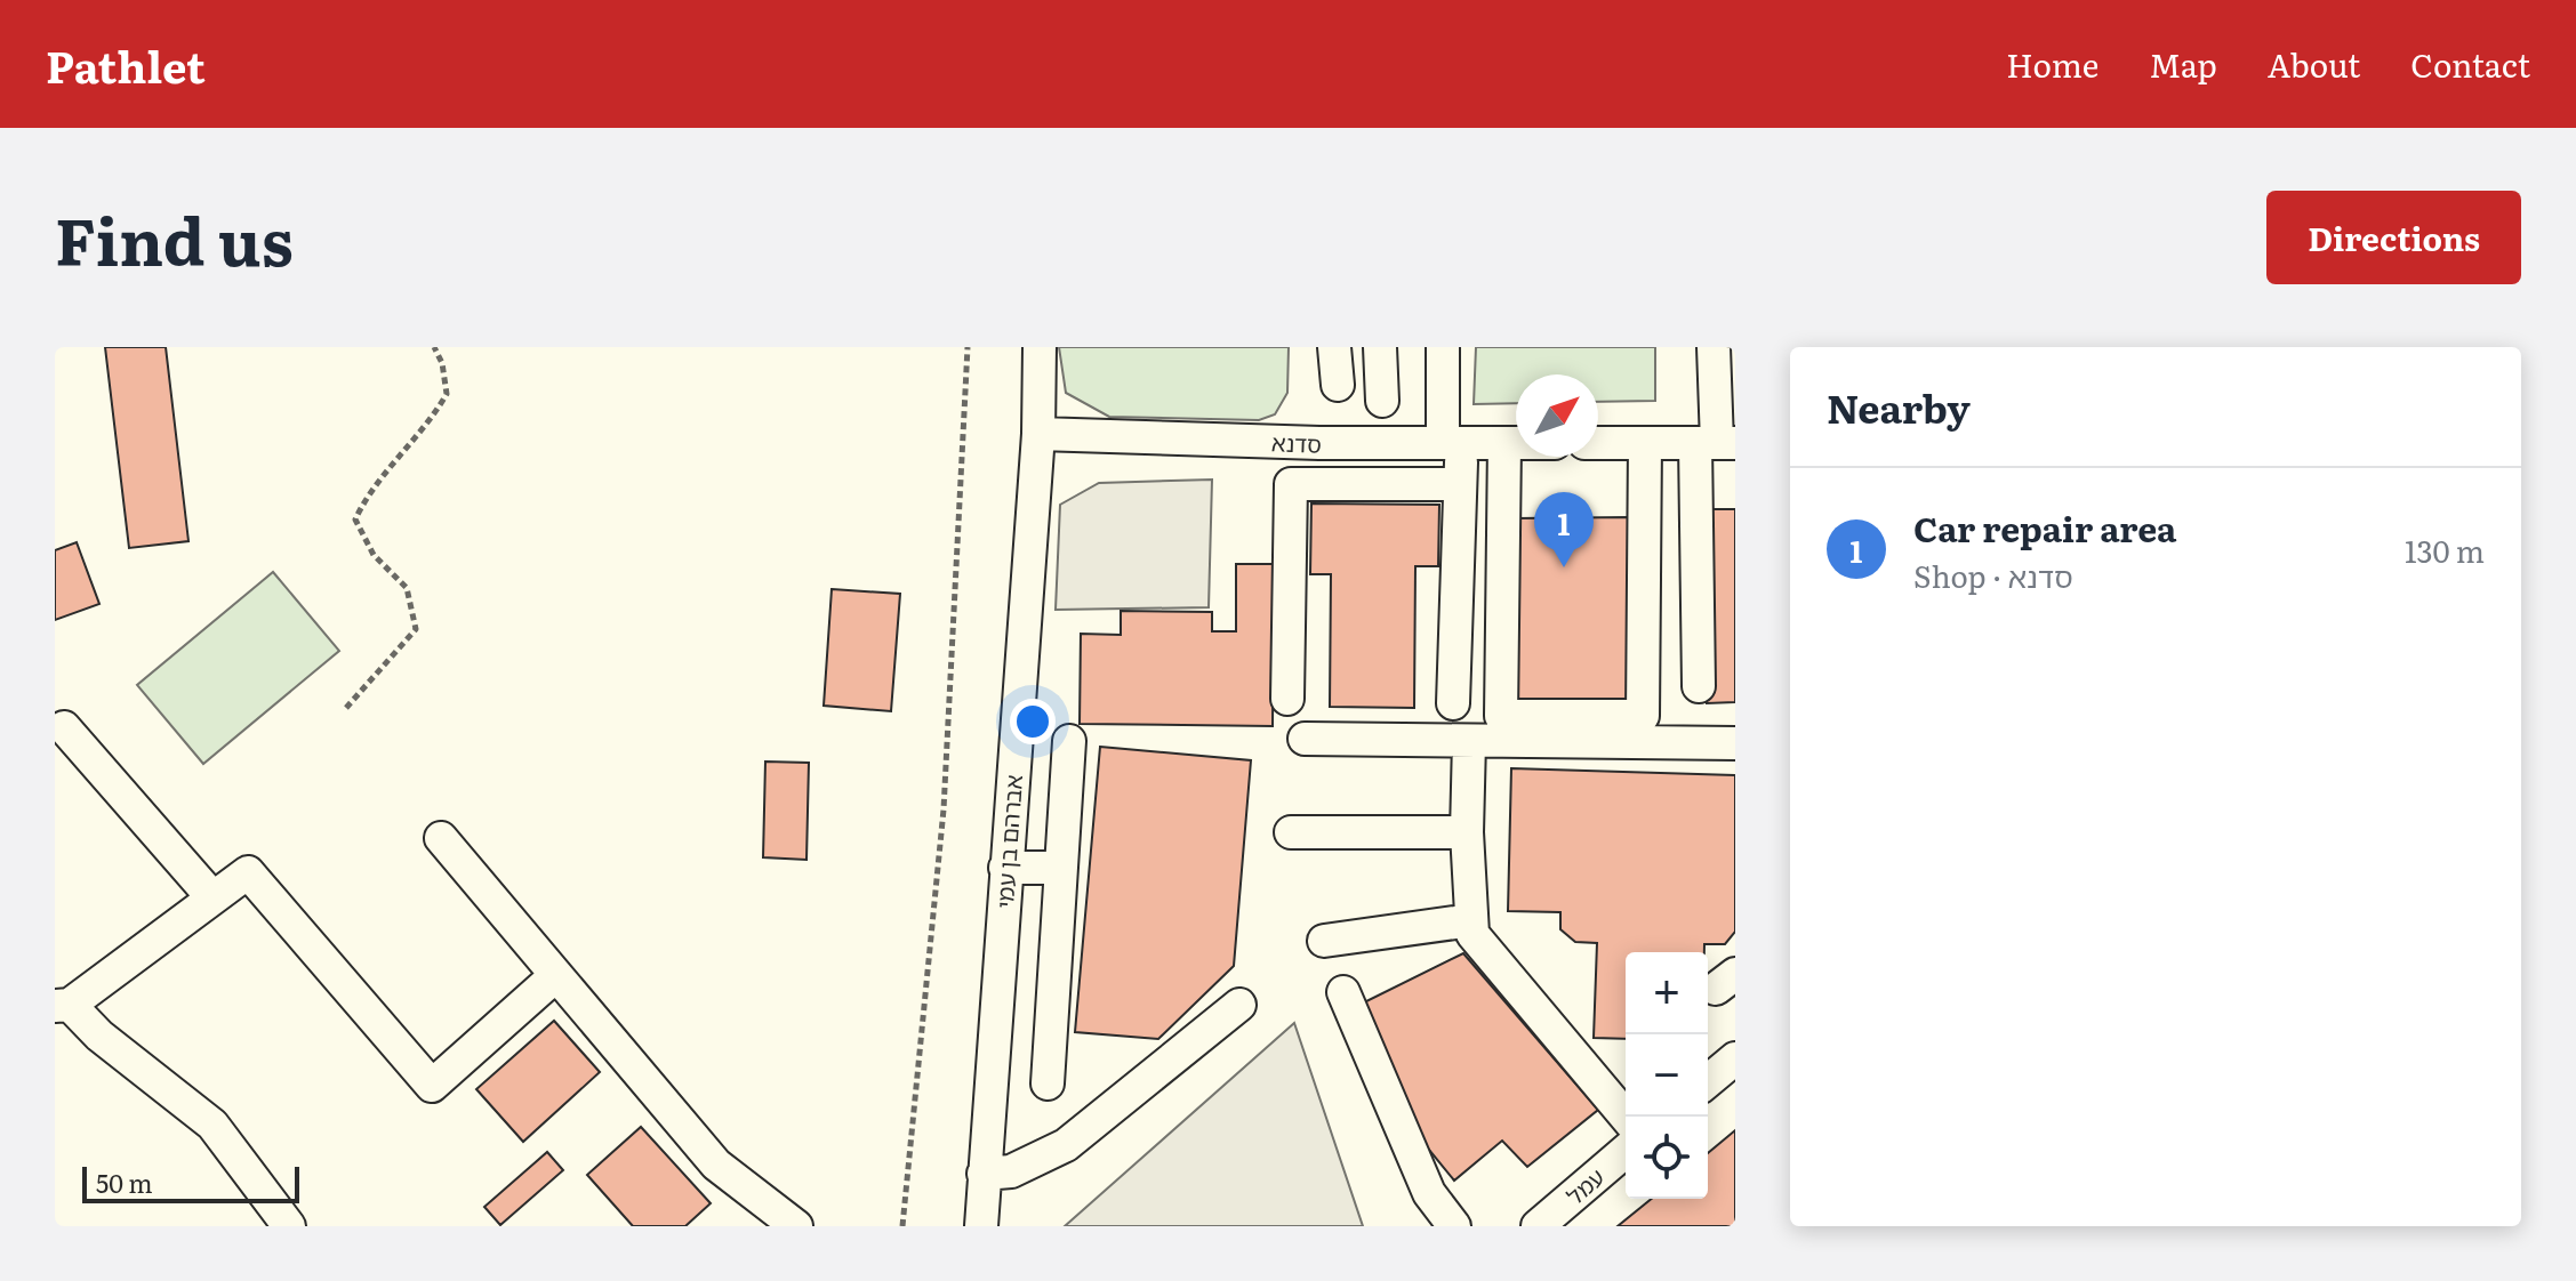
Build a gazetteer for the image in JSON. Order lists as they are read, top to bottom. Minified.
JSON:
{"streets":{"street":["סדנא","אברהם בן עמי","עמל"]},"crossings":[["סדנא","אברהם בן עמי"]],"scale_bar":"50 m","north":"top right","page":{"header":"Pathlet","nav":["Home","Map","About","Contact"],"title":"Find us","buttons":"Directions","heading":"Nearby","list":[{"mark":"1","name":"Car repair area","note":"Shop · סדנא","value":"130 m"}],"pins":"1","map_buttons":["+","−"],"scale":"50 m"}}
